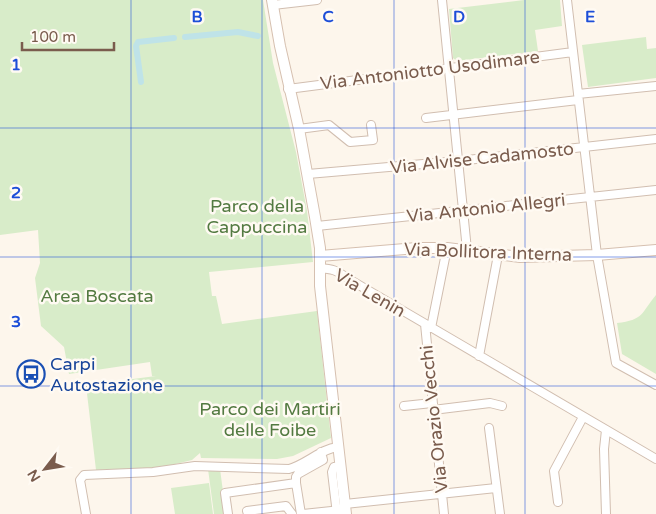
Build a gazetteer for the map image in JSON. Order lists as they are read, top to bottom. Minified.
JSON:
{"streets":{"street":["Via Antoniotto Usodimare","Via Alvise Cadamosto","Via Antonio Allegri","Via Bollitora Interna","Via Lenin","Via Orazio Vecchi"]},"crossings":[["Via Antoniotto Usodimare","Via Lenin"],["Via Alvise Cadamosto","Via Lenin"],["Via Antonio Allegri","Via Lenin"],["Via Bollitora Interna","Via Lenin"],["Via Bollitora Interna","Via Orazio Vecchi"],["Via Lenin","Via Orazio Vecchi"]],"parks":["Parco della Cappuccina","Area Boscata","Parco dei Martiri delle Foibe"],"places":{"bus stop":["Carpi Autostazione"]},"scale_bar":"100 m","north":"bottom left","grid":{"columns":["B","C","D","E"],"rows":["1","2","3"]}}
